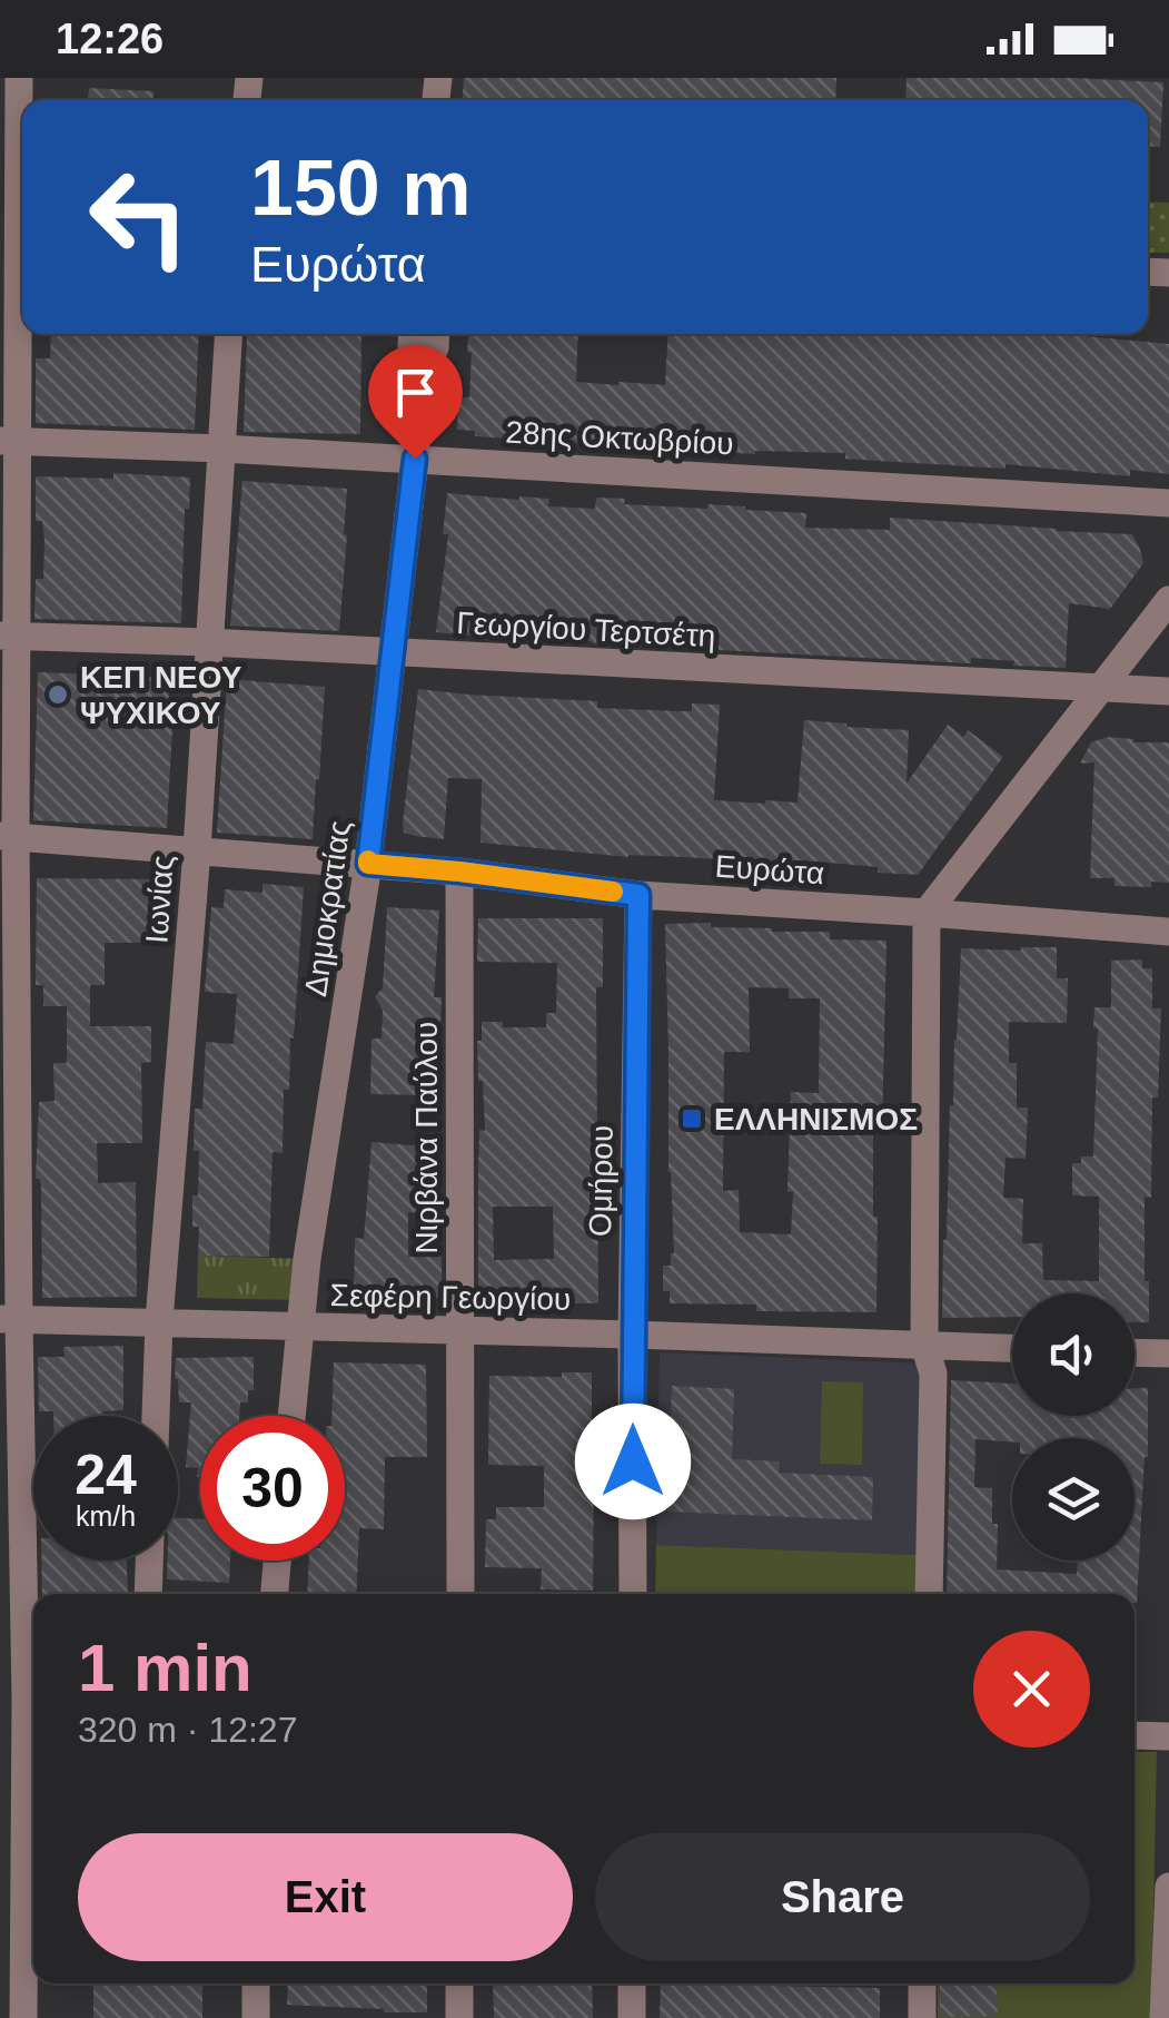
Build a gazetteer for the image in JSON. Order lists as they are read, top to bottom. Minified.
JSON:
{"streets":{"street":["28ης Οκτωβρίου","Γεωργίου Τερτσέτη","Ευρώτα","Ιωνίας","Δημοκρατίας","Νιρβάνα Παύλου","Ομήρου","Σεφέρη Γεωργίου"]},"crossings":[["28ης Οκτωβρίου","Ιωνίας"],["28ης Οκτωβρίου","Δημοκρατίας"],["Γεωργίου Τερτσέτη","Ιωνίας"],["Γεωργίου Τερτσέτη","Δημοκρατίας"],["Ευρώτα","Ιωνίας"],["Ευρώτα","Δημοκρατίας"],["Ευρώτα","Νιρβάνα Παύλου"],["Ευρώτα","Ομήρου"],["Ιωνίας","Σεφέρη Γεωργίου"],["Δημοκρατίας","Σεφέρη Γεωργίου"],["Νιρβάνα Παύλου","Σεφέρη Γεωργίου"],["Ομήρου","Σεφέρη Γεωργίου"]],"places":{"other":["ΚΕΠ ΝΕΟΥ ΨΥΧΙΚΟΥ"],"transit":["ΕΛΛΗΝΙΣΜΟΣ"]},"page":{"status":"12:26","turn":["150 m","Ευρώτα"],"speed":"24 km/h","limit":"30","heading":["1 min","320 m · 12:27"],"buttons":["Exit","Share"]}}
